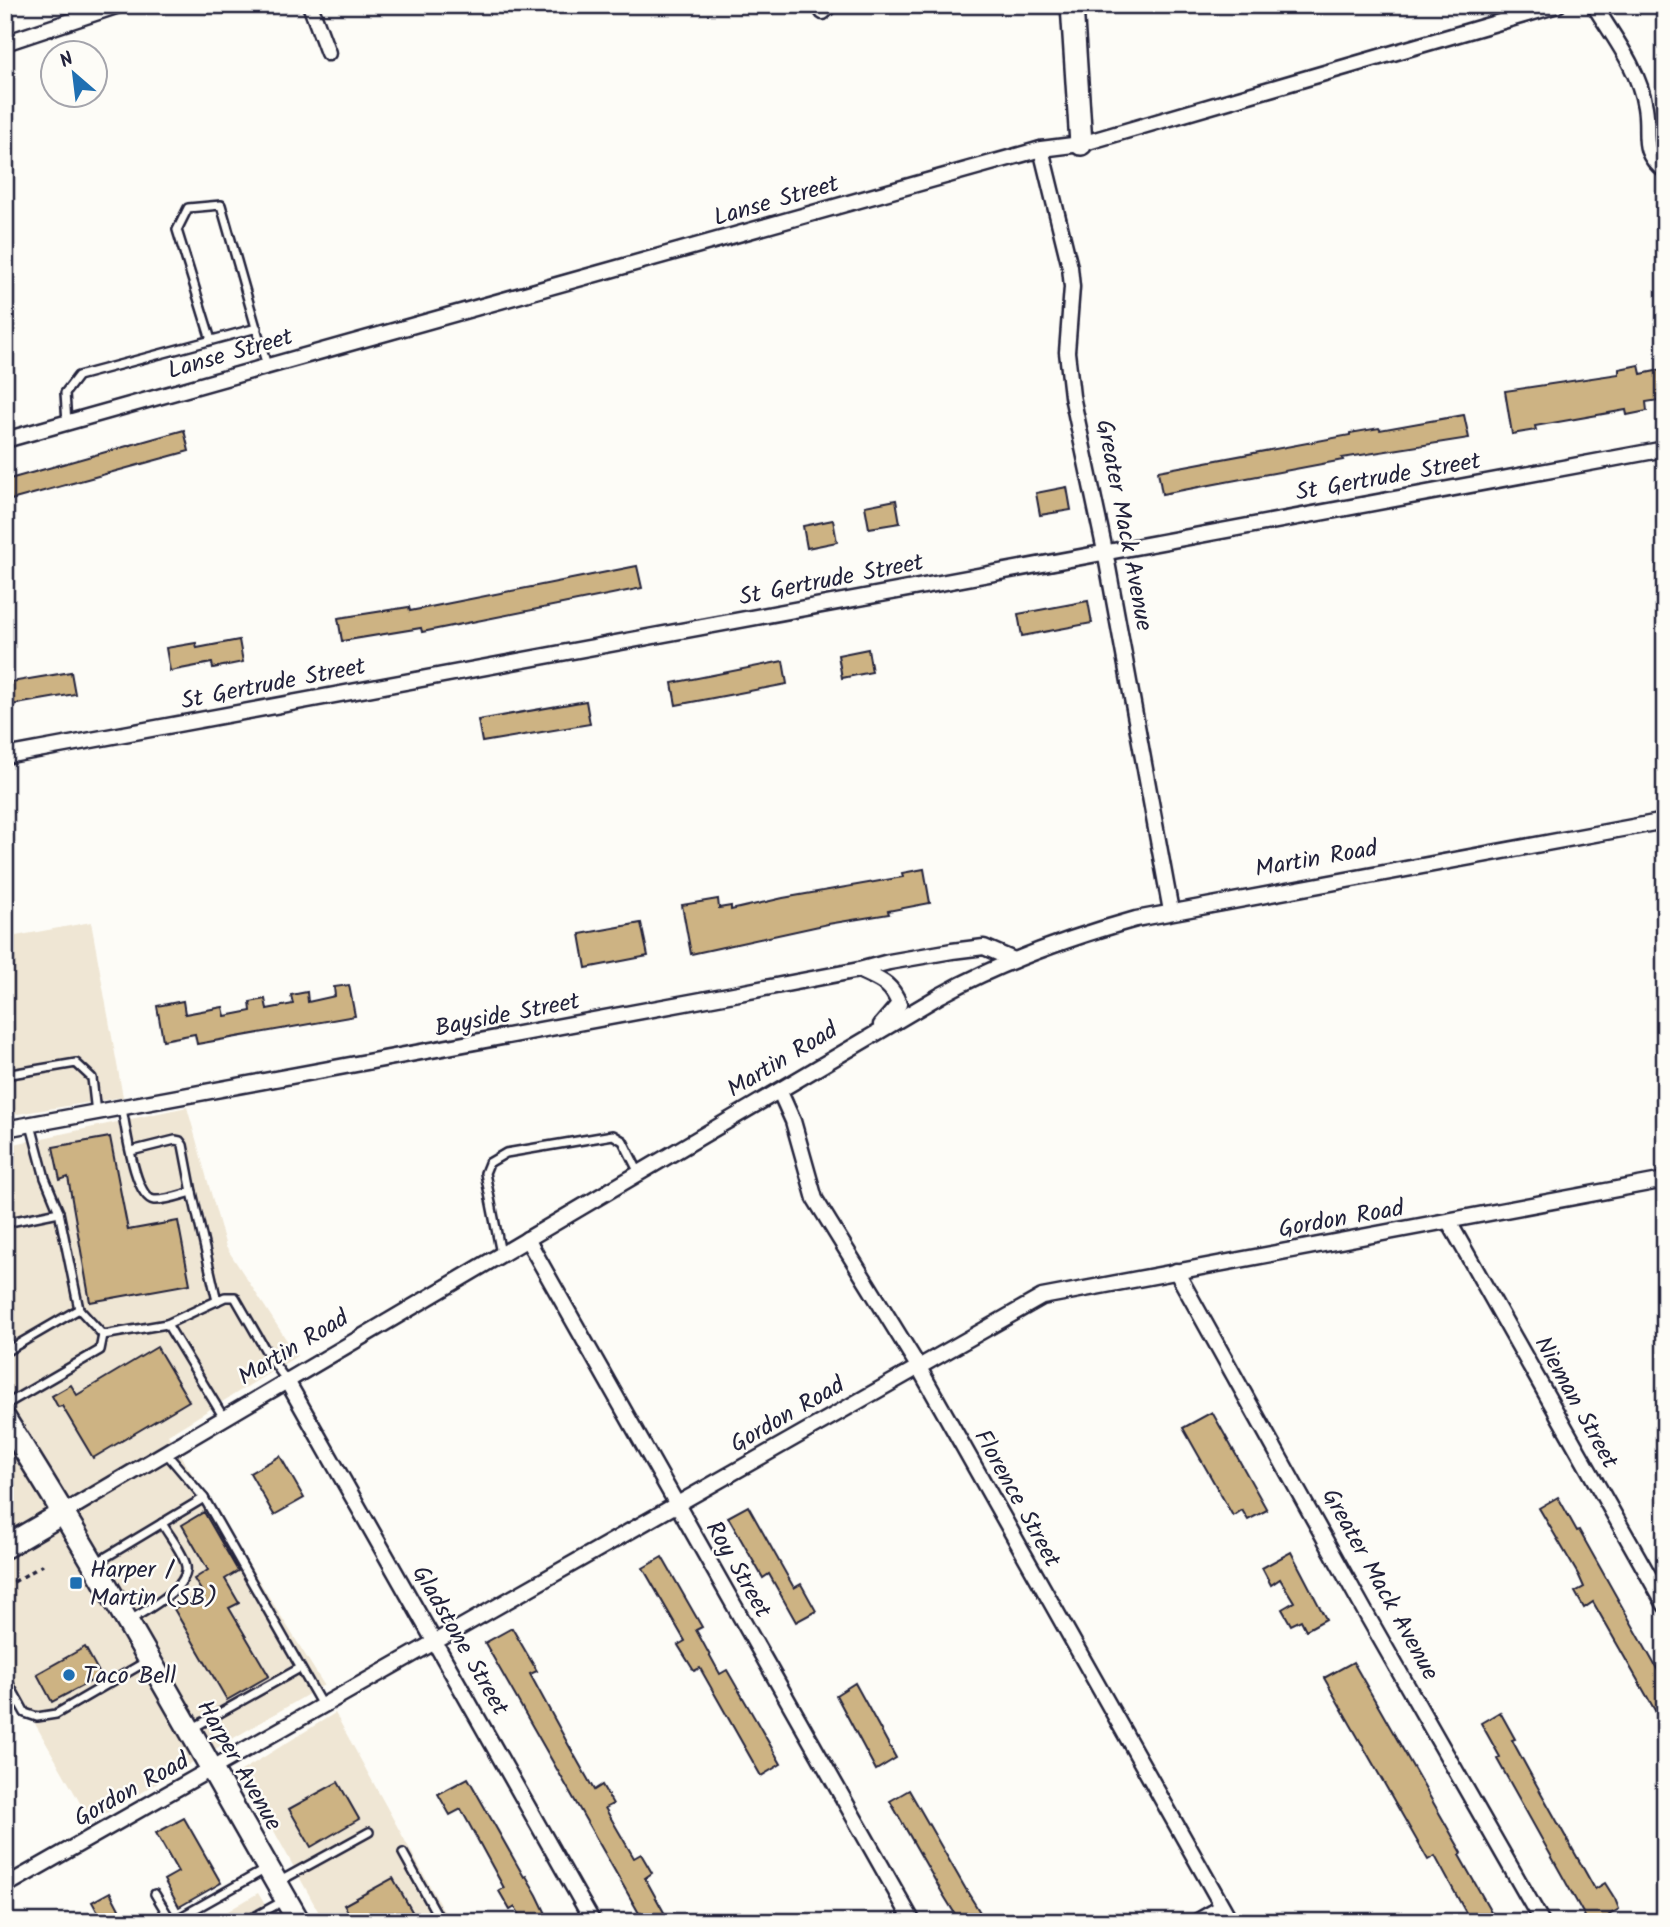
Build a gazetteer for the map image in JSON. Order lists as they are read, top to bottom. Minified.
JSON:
{"streets":{"main road":["Martin Road","Harper Avenue"],"street":["Lanse Street","St Gertrude Street","Greater Mack Avenue","Bayside Street","Gordon Road","Nieman Street","Florence Street","Roy Street","Gladstone Street"]},"crossings":[["Lanse Street","Greater Mack Avenue"],["St Gertrude Street","Greater Mack Avenue"],["Greater Mack Avenue","Martin Road"],["Greater Mack Avenue","Gordon Road"],["Martin Road","Bayside Street"],["Martin Road","Florence Street"],["Martin Road","Roy Street"],["Martin Road","Gladstone Street"],["Martin Road","Harper Avenue"],["Gordon Road","Nieman Street"],["Gordon Road","Florence Street"],["Gordon Road","Roy Street"],["Gordon Road","Gladstone Street"],["Gordon Road","Harper Avenue"]],"places":{"transit":["Harper / Martin (SB)"],"other":["Taco Bell"]},"north":"top left"}
